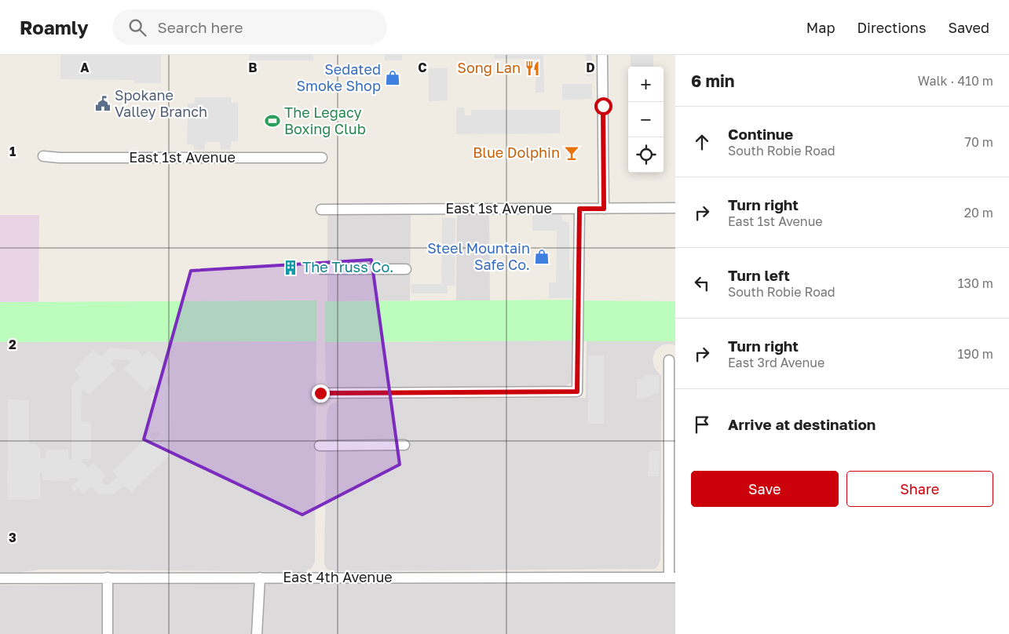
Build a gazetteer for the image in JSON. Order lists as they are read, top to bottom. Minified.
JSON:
{"streets":{"street":["East 1st Avenue","East 4th Avenue"]},"places":{"restaurant":["Song Lan"],"shop":["Sedated Smoke Shop","Steel Mountain Safe Co."],"public building":["Spokane Valley Branch"],"sports":["The Legacy Boxing Club"],"bar":["Blue Dolphin"],"building":["The Truss Co."]},"page":{"header":"Roamly","search":"Search here","nav":["Map","Directions","Saved"],"heading":["6 min","Walk · 410 m"],"map_buttons":["+","−"],"list":[["Continue","South Robie Road","70 m"],["Turn right","East 1st Avenue","20 m"],["Turn left","South Robie Road","130 m"],["Turn right","East 3rd Avenue","190 m"],"Arrive at destination"],"buttons":["Save","Share"]},"grid":{"columns":["A","B","C","D"],"rows":["1","2","3"]}}
